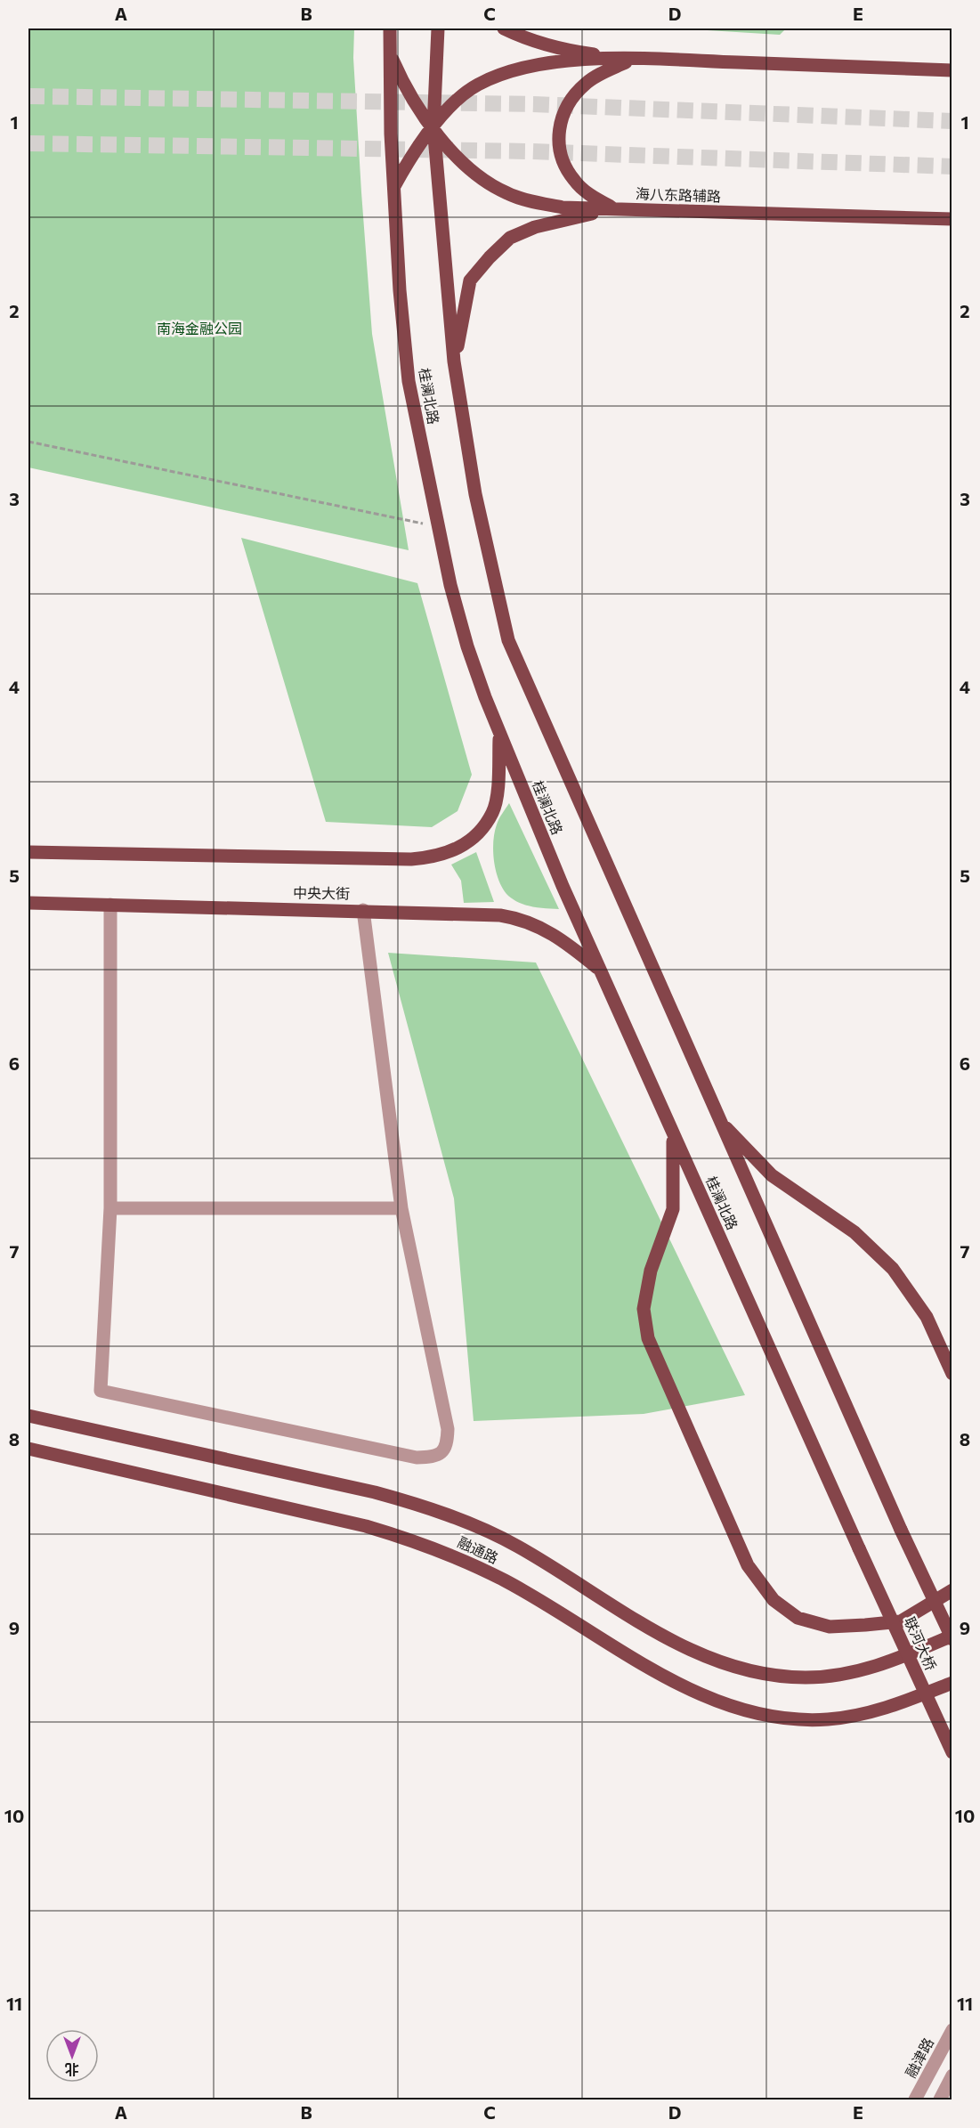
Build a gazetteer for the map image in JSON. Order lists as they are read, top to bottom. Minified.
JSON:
{"streets":{"main road":["海八东路辅路","桂澜北路","中央大街","融通路","联河大桥"],"street":["融津路"]},"crossings":[["海八东路辅路","桂澜北路"],["桂澜北路","中央大街"],["桂澜北路","联河大桥"]],"parks":["南海金融公园"],"north":"bottom","grid":{"columns":["A","B","C","D","E"],"rows":["1","2","3","4","5","6","7","8","9","10","11"]}}
